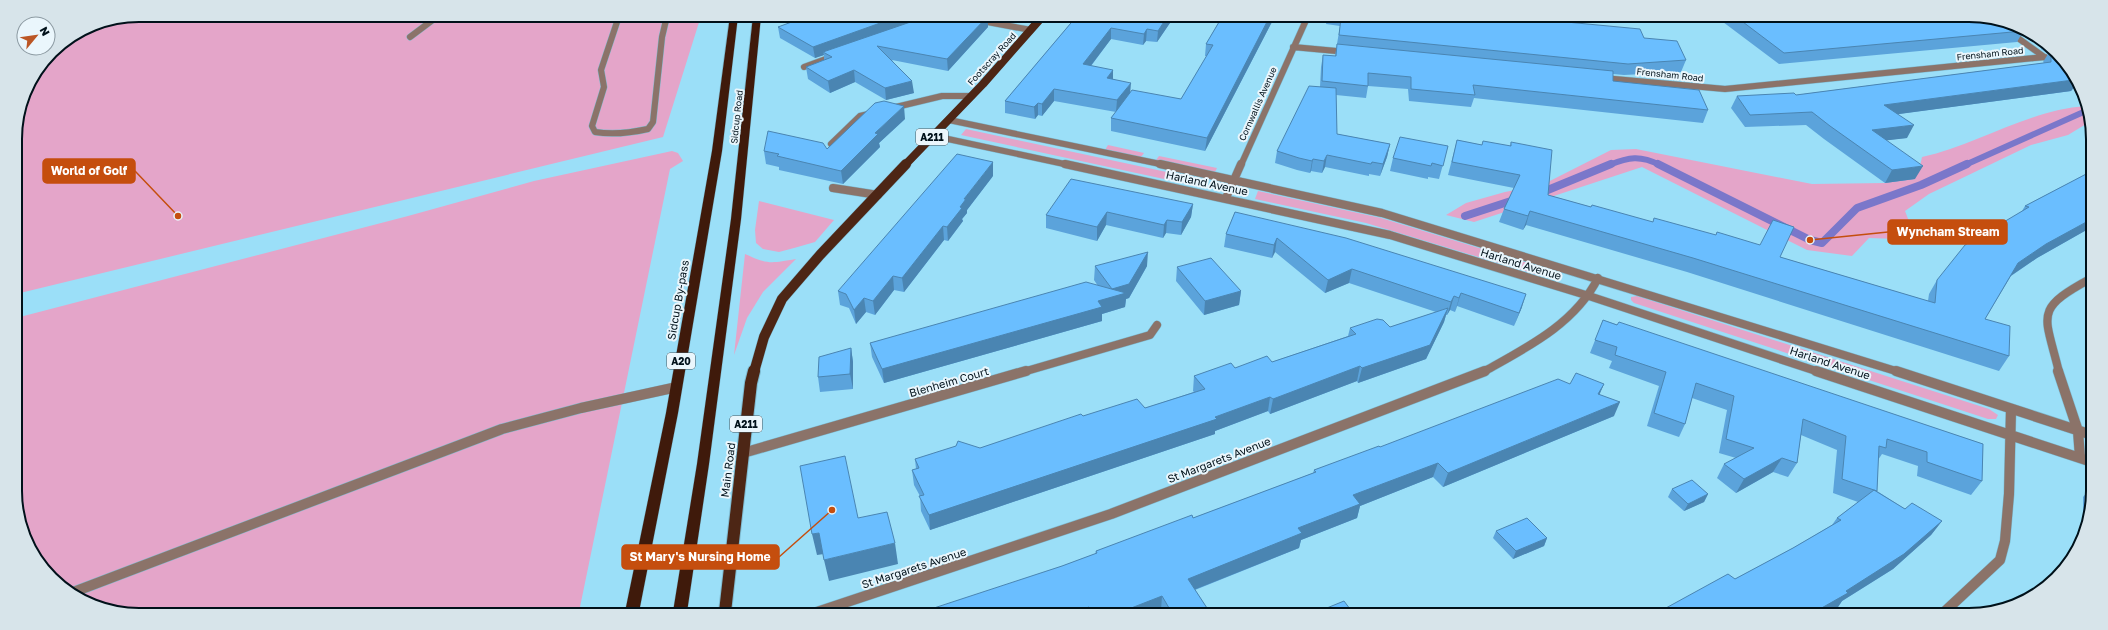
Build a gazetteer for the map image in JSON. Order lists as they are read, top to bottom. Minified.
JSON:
{"streets":{"highway":["Sidcup Road","Sidcup By-pass","A20"],"main road":["Footscray Road","A211","Main Road"],"street":["Frensham Road","Cornwallis Avenue","Harland Avenue","Blenheim Court","St Margarets Avenue"]},"crossings":[["Footscray Road","Harland Avenue"],["Footscray Road","Main Road"],["Cornwallis Avenue","Harland Avenue"],["Sidcup Road","Sidcup By-pass"],["Harland Avenue","St Margarets Avenue"],["Blenheim Court","Main Road"]],"places":["World of Golf","Wyncham Stream","St Mary's Nursing Home"],"north":"top right"}
